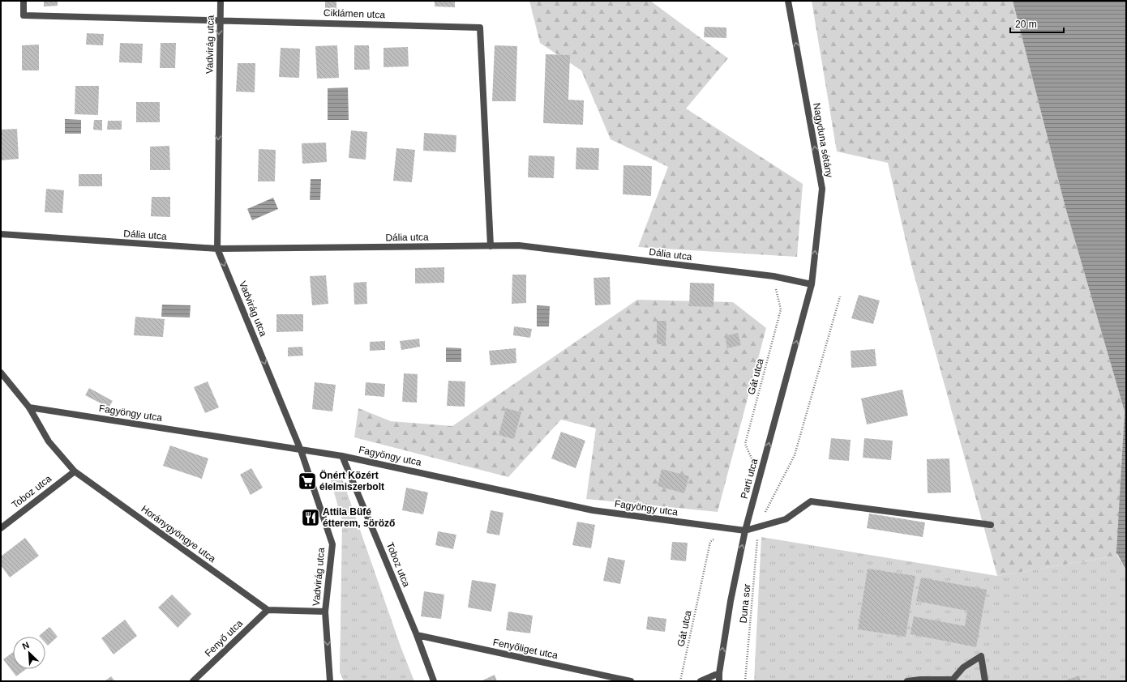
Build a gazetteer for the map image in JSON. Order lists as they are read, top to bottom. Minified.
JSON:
{"streets":{"street":["Ciklámen utca","Vadvirág utca","Nagyduna sétány","Dália utca","Fagyöngy utca","Parti utca","Toboz utca","Horánygyöngye utca","Fenyő utca","Fenyőliget utca"],"path":["Gát utca","Duna sor"]},"crossings":[["Ciklámen utca","Vadvirág utca"],["Ciklámen utca","Dália utca"],["Vadvirág utca","Dália utca"],["Vadvirág utca","Fagyöngy utca"],["Nagyduna sétány","Dália utca"],["Nagyduna sétány","Parti utca"],["Dália utca","Gát utca"],["Dália utca","Parti utca"],["Gát utca","Fagyöngy utca"],["Gát utca","Parti utca"],["Fagyöngy utca","Parti utca"],["Fagyöngy utca","Toboz utca"],["Fagyöngy utca","Horánygyöngye utca"],["Toboz utca","Horánygyöngye utca"],["Toboz utca","Fenyőliget utca"],["Horánygyöngye utca","Fenyő utca"]],"one_way":["Vadvirág utca","Nagyduna sétány","Parti utca"],"places":{"supermarket":["Önért Közért élelmiszerbolt"],"restaurant":["Attila Büfé étterem, söröző"]},"scale_bar":"20 m","north":"top left"}
